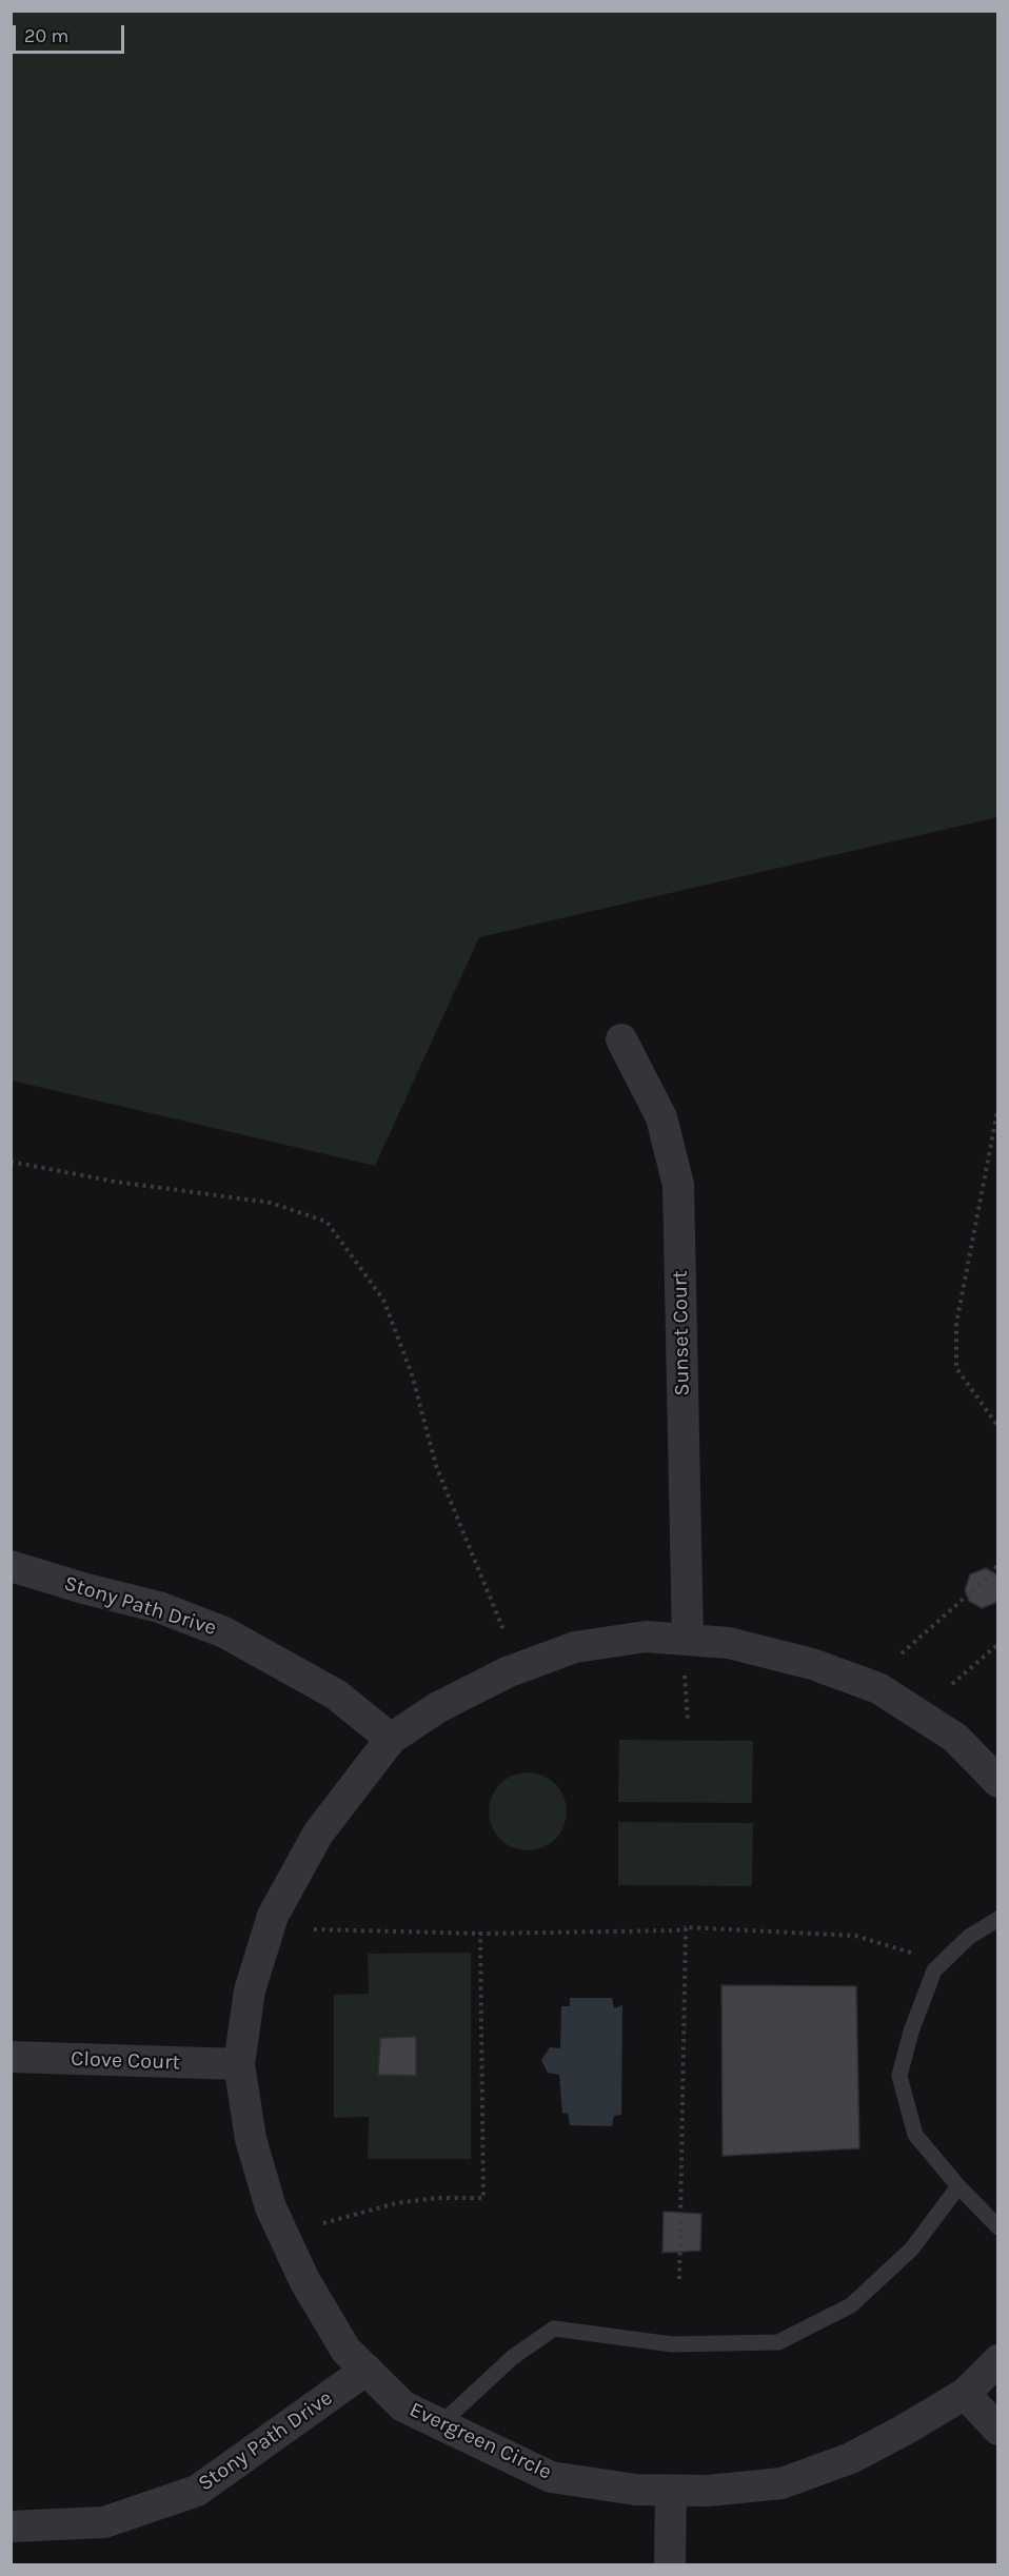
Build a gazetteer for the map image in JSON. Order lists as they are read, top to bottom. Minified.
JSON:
{"streets":{"street":["Sunset Court","Stony Path Drive","Clove Court","Evergreen Circle"]},"crossings":[["Sunset Court","Evergreen Circle"],["Stony Path Drive","Evergreen Circle"],["Clove Court","Evergreen Circle"]],"scale_bar":"20 m"}
